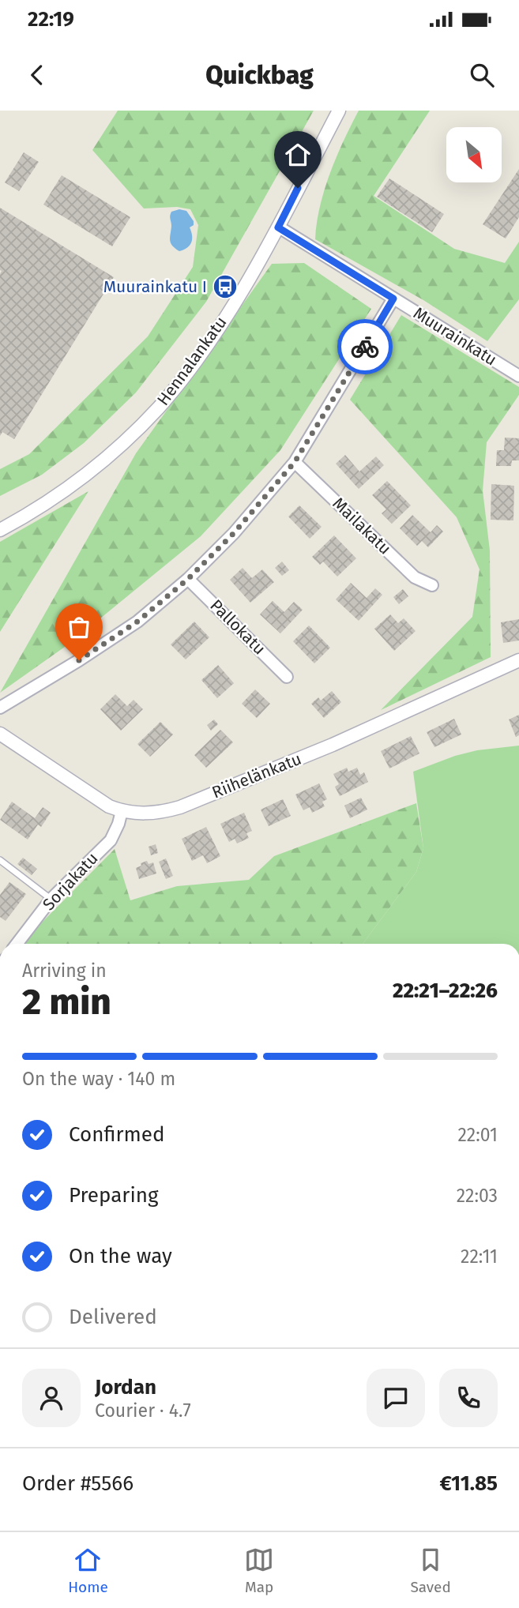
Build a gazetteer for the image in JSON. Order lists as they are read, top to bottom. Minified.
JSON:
{"streets":{"street":["Muurainkatu","Hennalankatu","Mailakatu","Pallokatu","Riihelänkatu","Sorjakatu"]},"crossings":[["Muurainkatu","Hennalankatu"],["Riihelänkatu","Sorjakatu"]],"places":{"bus stop":["Muurainkatu I"]},"north":"bottom right","page":{"status":"22:19","header":"Quickbag","heading":["2 min","Arriving in","22:21–22:26"],"panel":["Jordan","Courier · 4.7","Order #5566","€11.85"],"bar":"On the way · 140 m","list":[["Confirmed","22:01"],["Preparing","22:03"],["On the way","22:11"],"Delivered"],"tabs":["Home","Map","Saved"]}}
